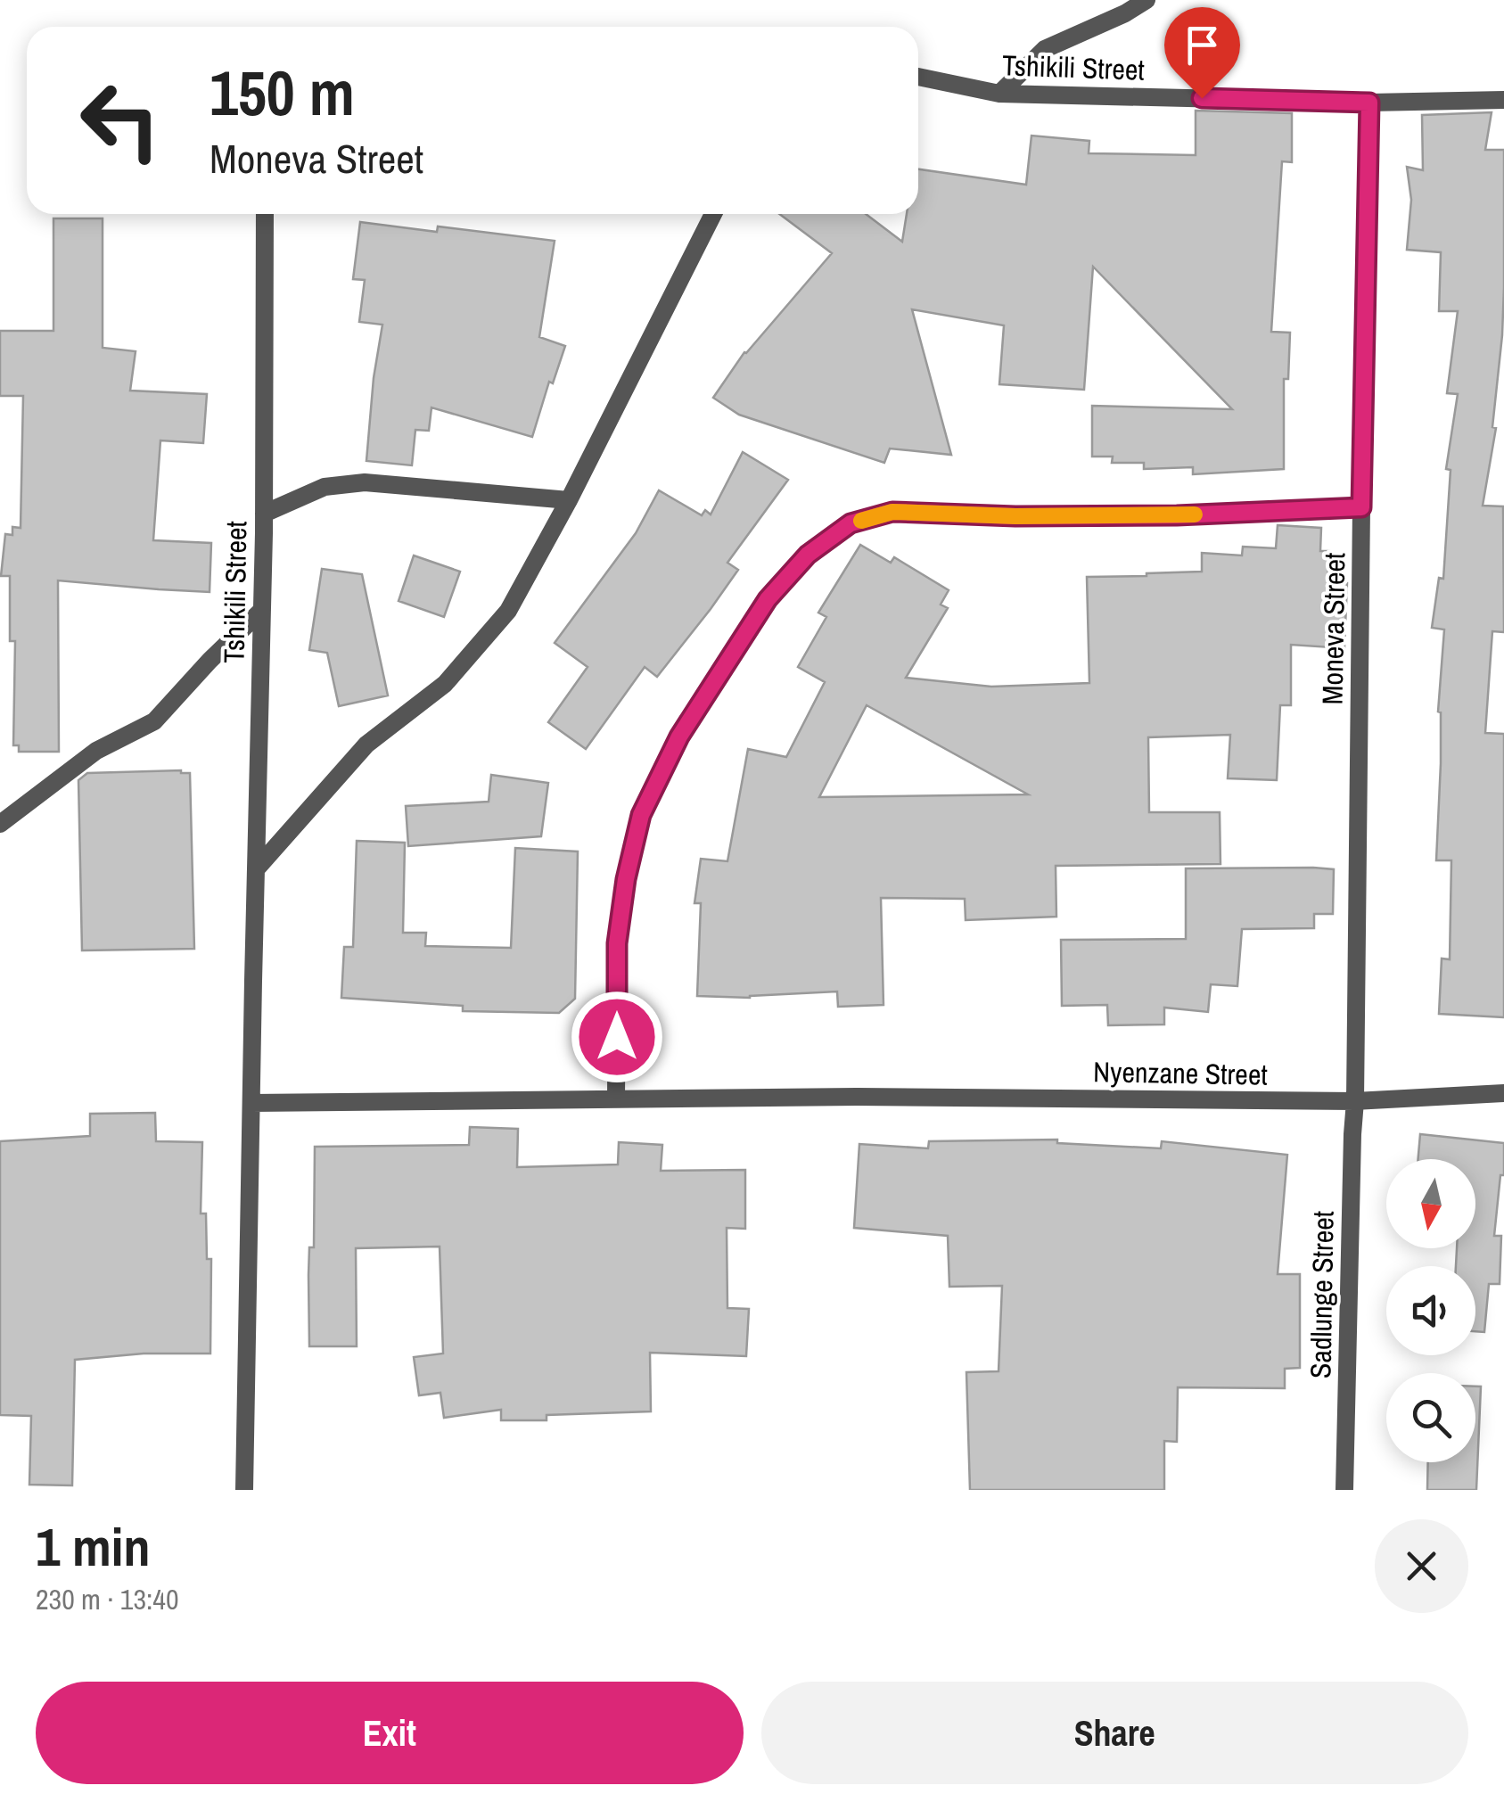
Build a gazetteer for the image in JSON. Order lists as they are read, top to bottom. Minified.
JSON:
{"streets":{"street":["Tshikili Street","Moneva Street","Nyenzane Street","Sadlunge Street"]},"crossings":[["Tshikili Street","Moneva Street"],["Tshikili Street","Nyenzane Street"],["Moneva Street","Nyenzane Street"],["Moneva Street","Sadlunge Street"],["Nyenzane Street","Sadlunge Street"]],"north":"bottom","page":{"turn":["150 m","Moneva Street"],"heading":["1 min","230 m · 13:40"],"buttons":["Exit","Share"]}}
